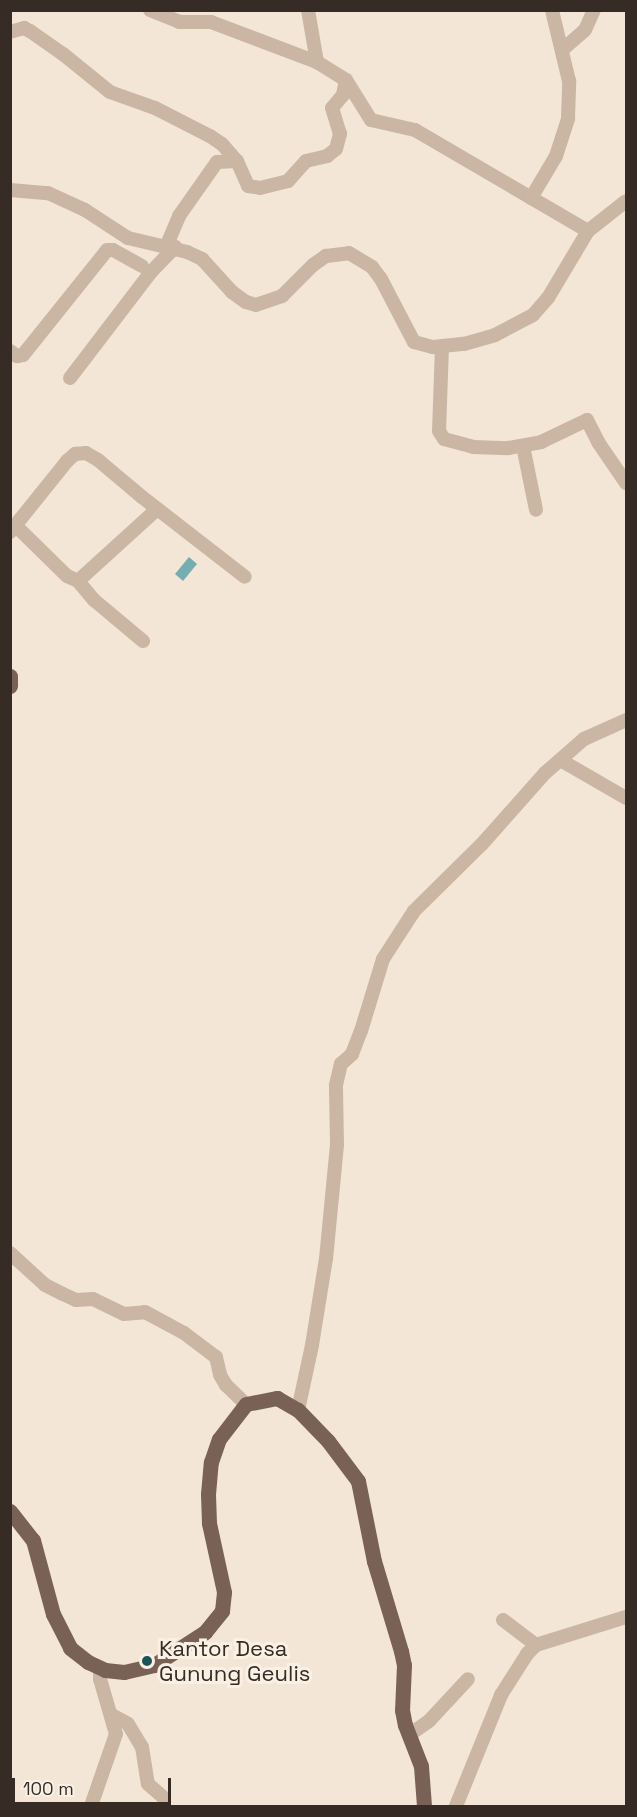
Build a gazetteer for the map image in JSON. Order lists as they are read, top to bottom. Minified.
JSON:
{"places":["Kantor Desa Gunung Geulis"],"scale_bar":"100 m"}
